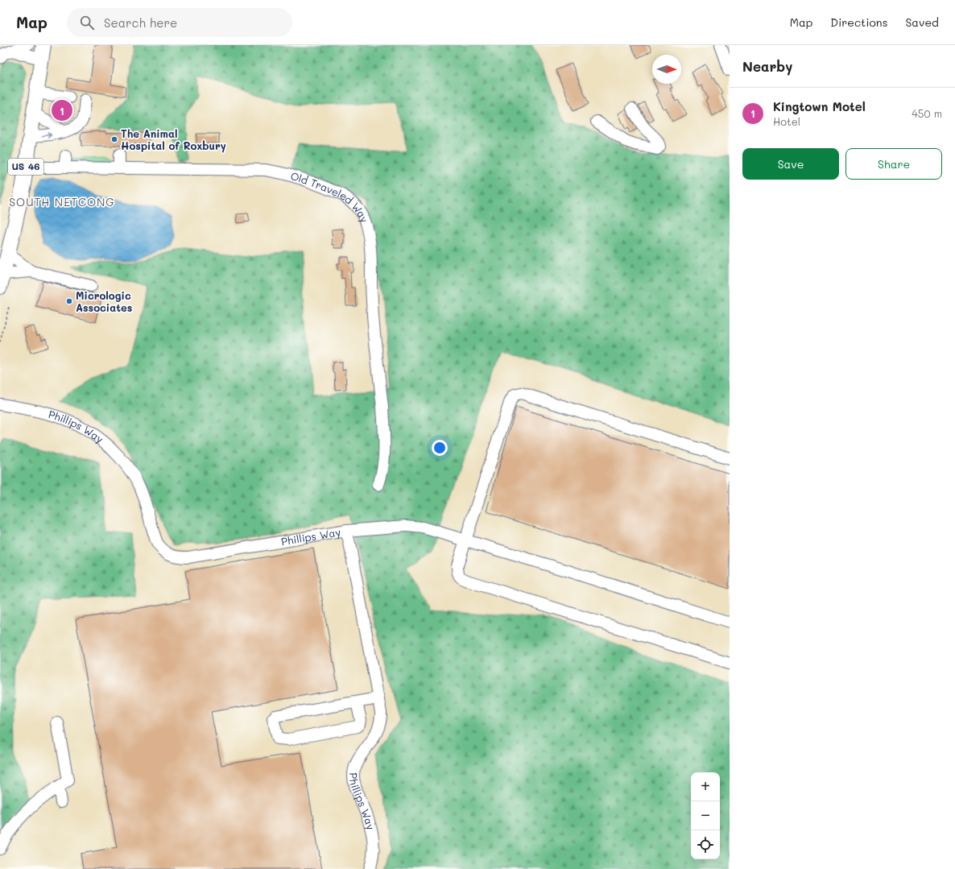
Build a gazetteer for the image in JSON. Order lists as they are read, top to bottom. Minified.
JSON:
{"streets":{"main road":["US 46"],"street":["Old Traveled Way","Phillips Way"]},"crossings":[["US 46","Old Traveled Way"]],"districts":["SOUTH NETCONG"],"places":["The Animal Hospital of Roxbury","Micrologic Associates"],"north":"right","page":{"header":"Map","search":"Search here","nav":["Map","Directions","Saved"],"heading":"Nearby","list":[{"mark":"1","name":"Kingtown Motel","note":"Hotel","value":"450 m"}],"pins":"1","buttons":["Save","Share"],"map_buttons":["+","−"]}}
